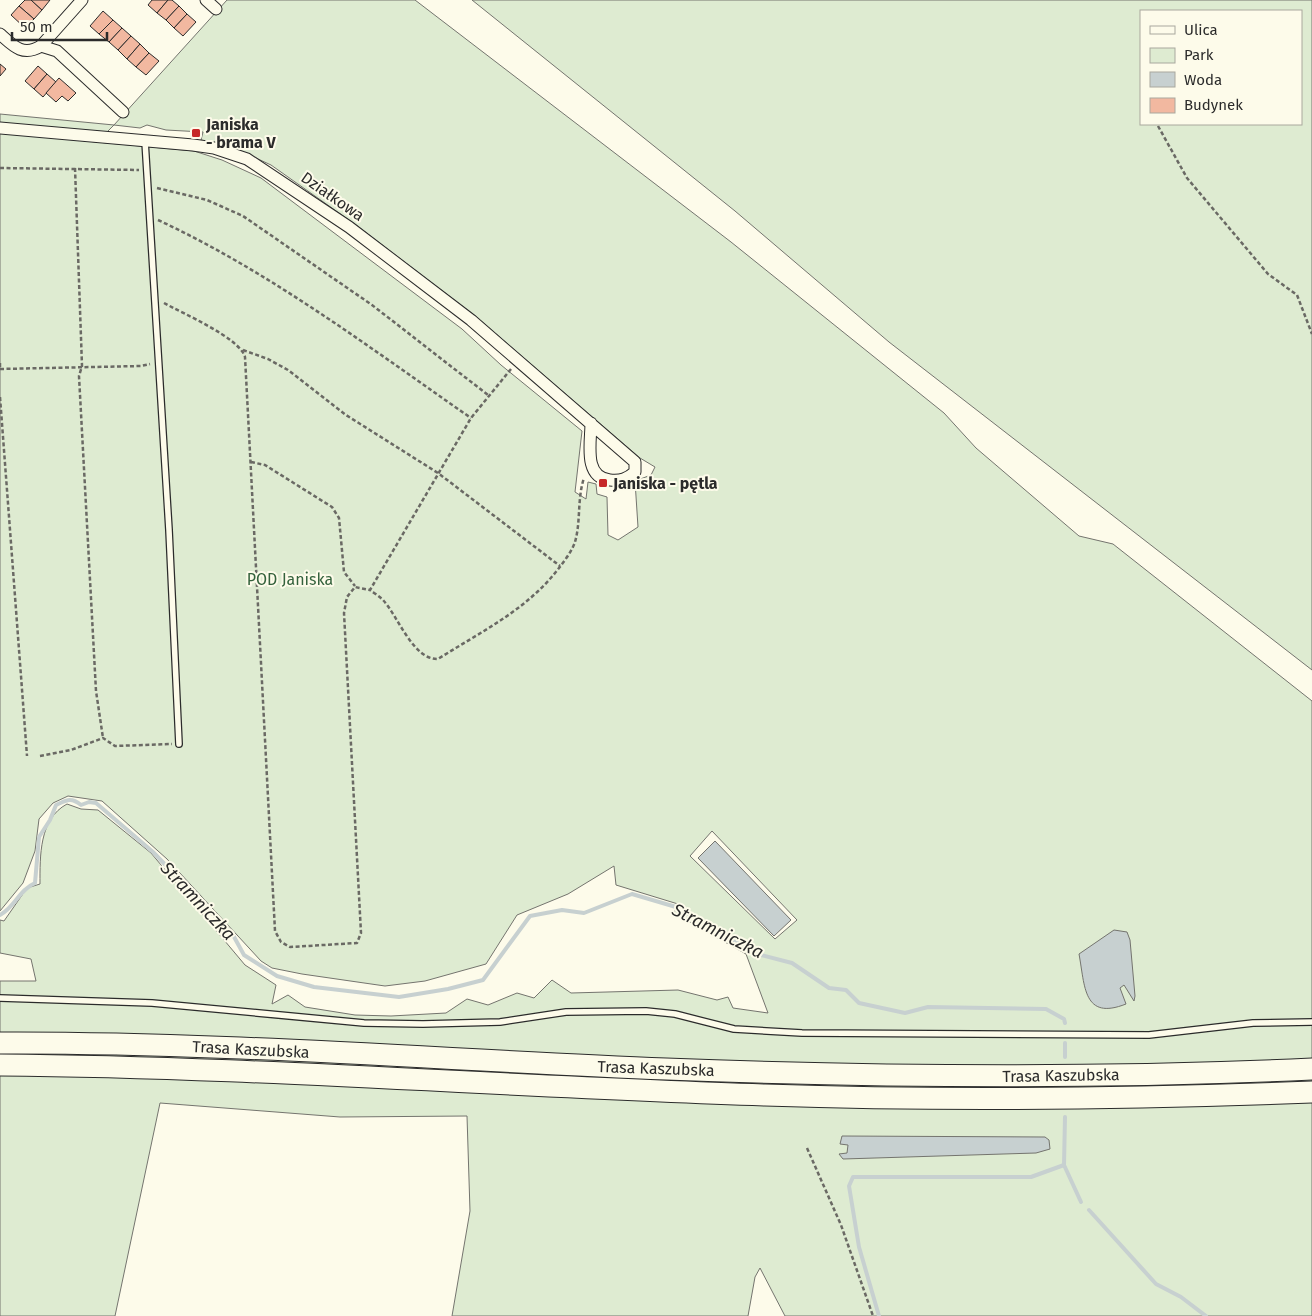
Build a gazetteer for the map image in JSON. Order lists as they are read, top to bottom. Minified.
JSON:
{"streets":{"highway":["Trasa Kaszubska"],"street":["Działkowa"]},"water":["Stramniczka"],"parks":["POD Janiska"],"places":{"transit":["Janiska - brama V","Janiska - pętla"]},"legend":["Ulica","Park","Woda","Budynek"],"scale_bar":"50 m"}
